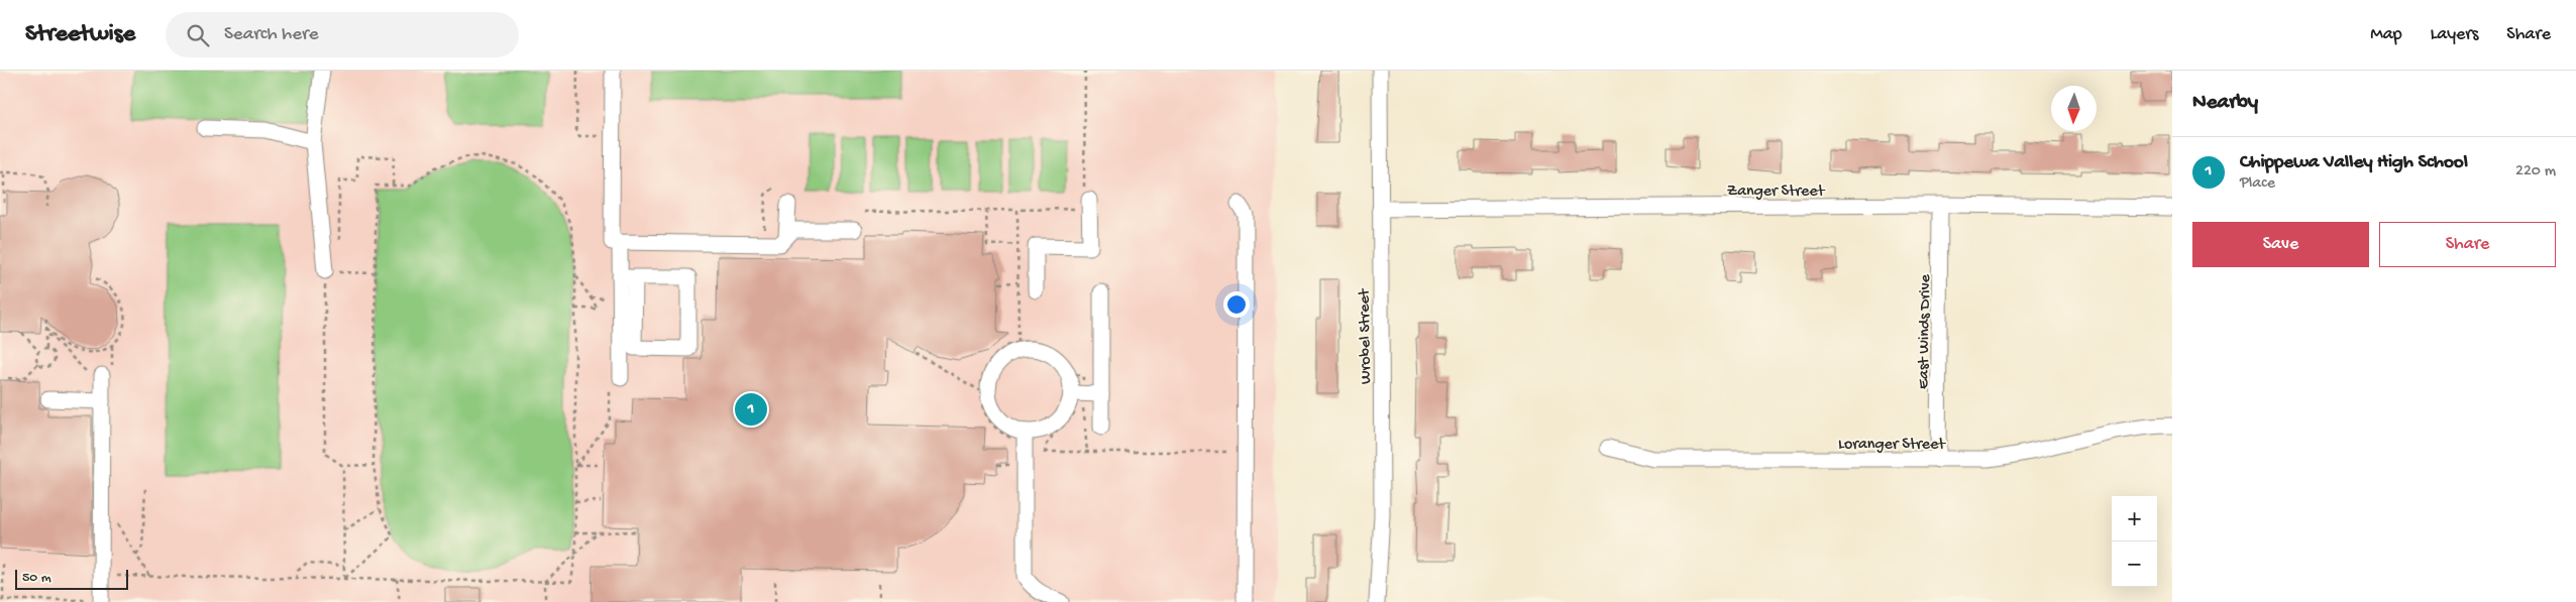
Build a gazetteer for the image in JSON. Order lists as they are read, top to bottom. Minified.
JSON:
{"streets":{"street":["Zanger Street","East Winds Drive","Wrobel Street","Loranger Street"]},"crossings":[["Zanger Street","East Winds Drive"],["Zanger Street","Wrobel Street"],["East Winds Drive","Loranger Street"]],"scale_bar":"50 m","north":"bottom","page":{"header":"Streetwise","search":"Search here","nav":["Map","Layers","Share"],"heading":"Nearby","list":[{"mark":"1","name":"Chippewa Valley High School","note":"Place","value":"220 m"}],"buttons":["Save","Share"],"pins":"1","map_buttons":["+","−"],"scale":"50 m"}}
